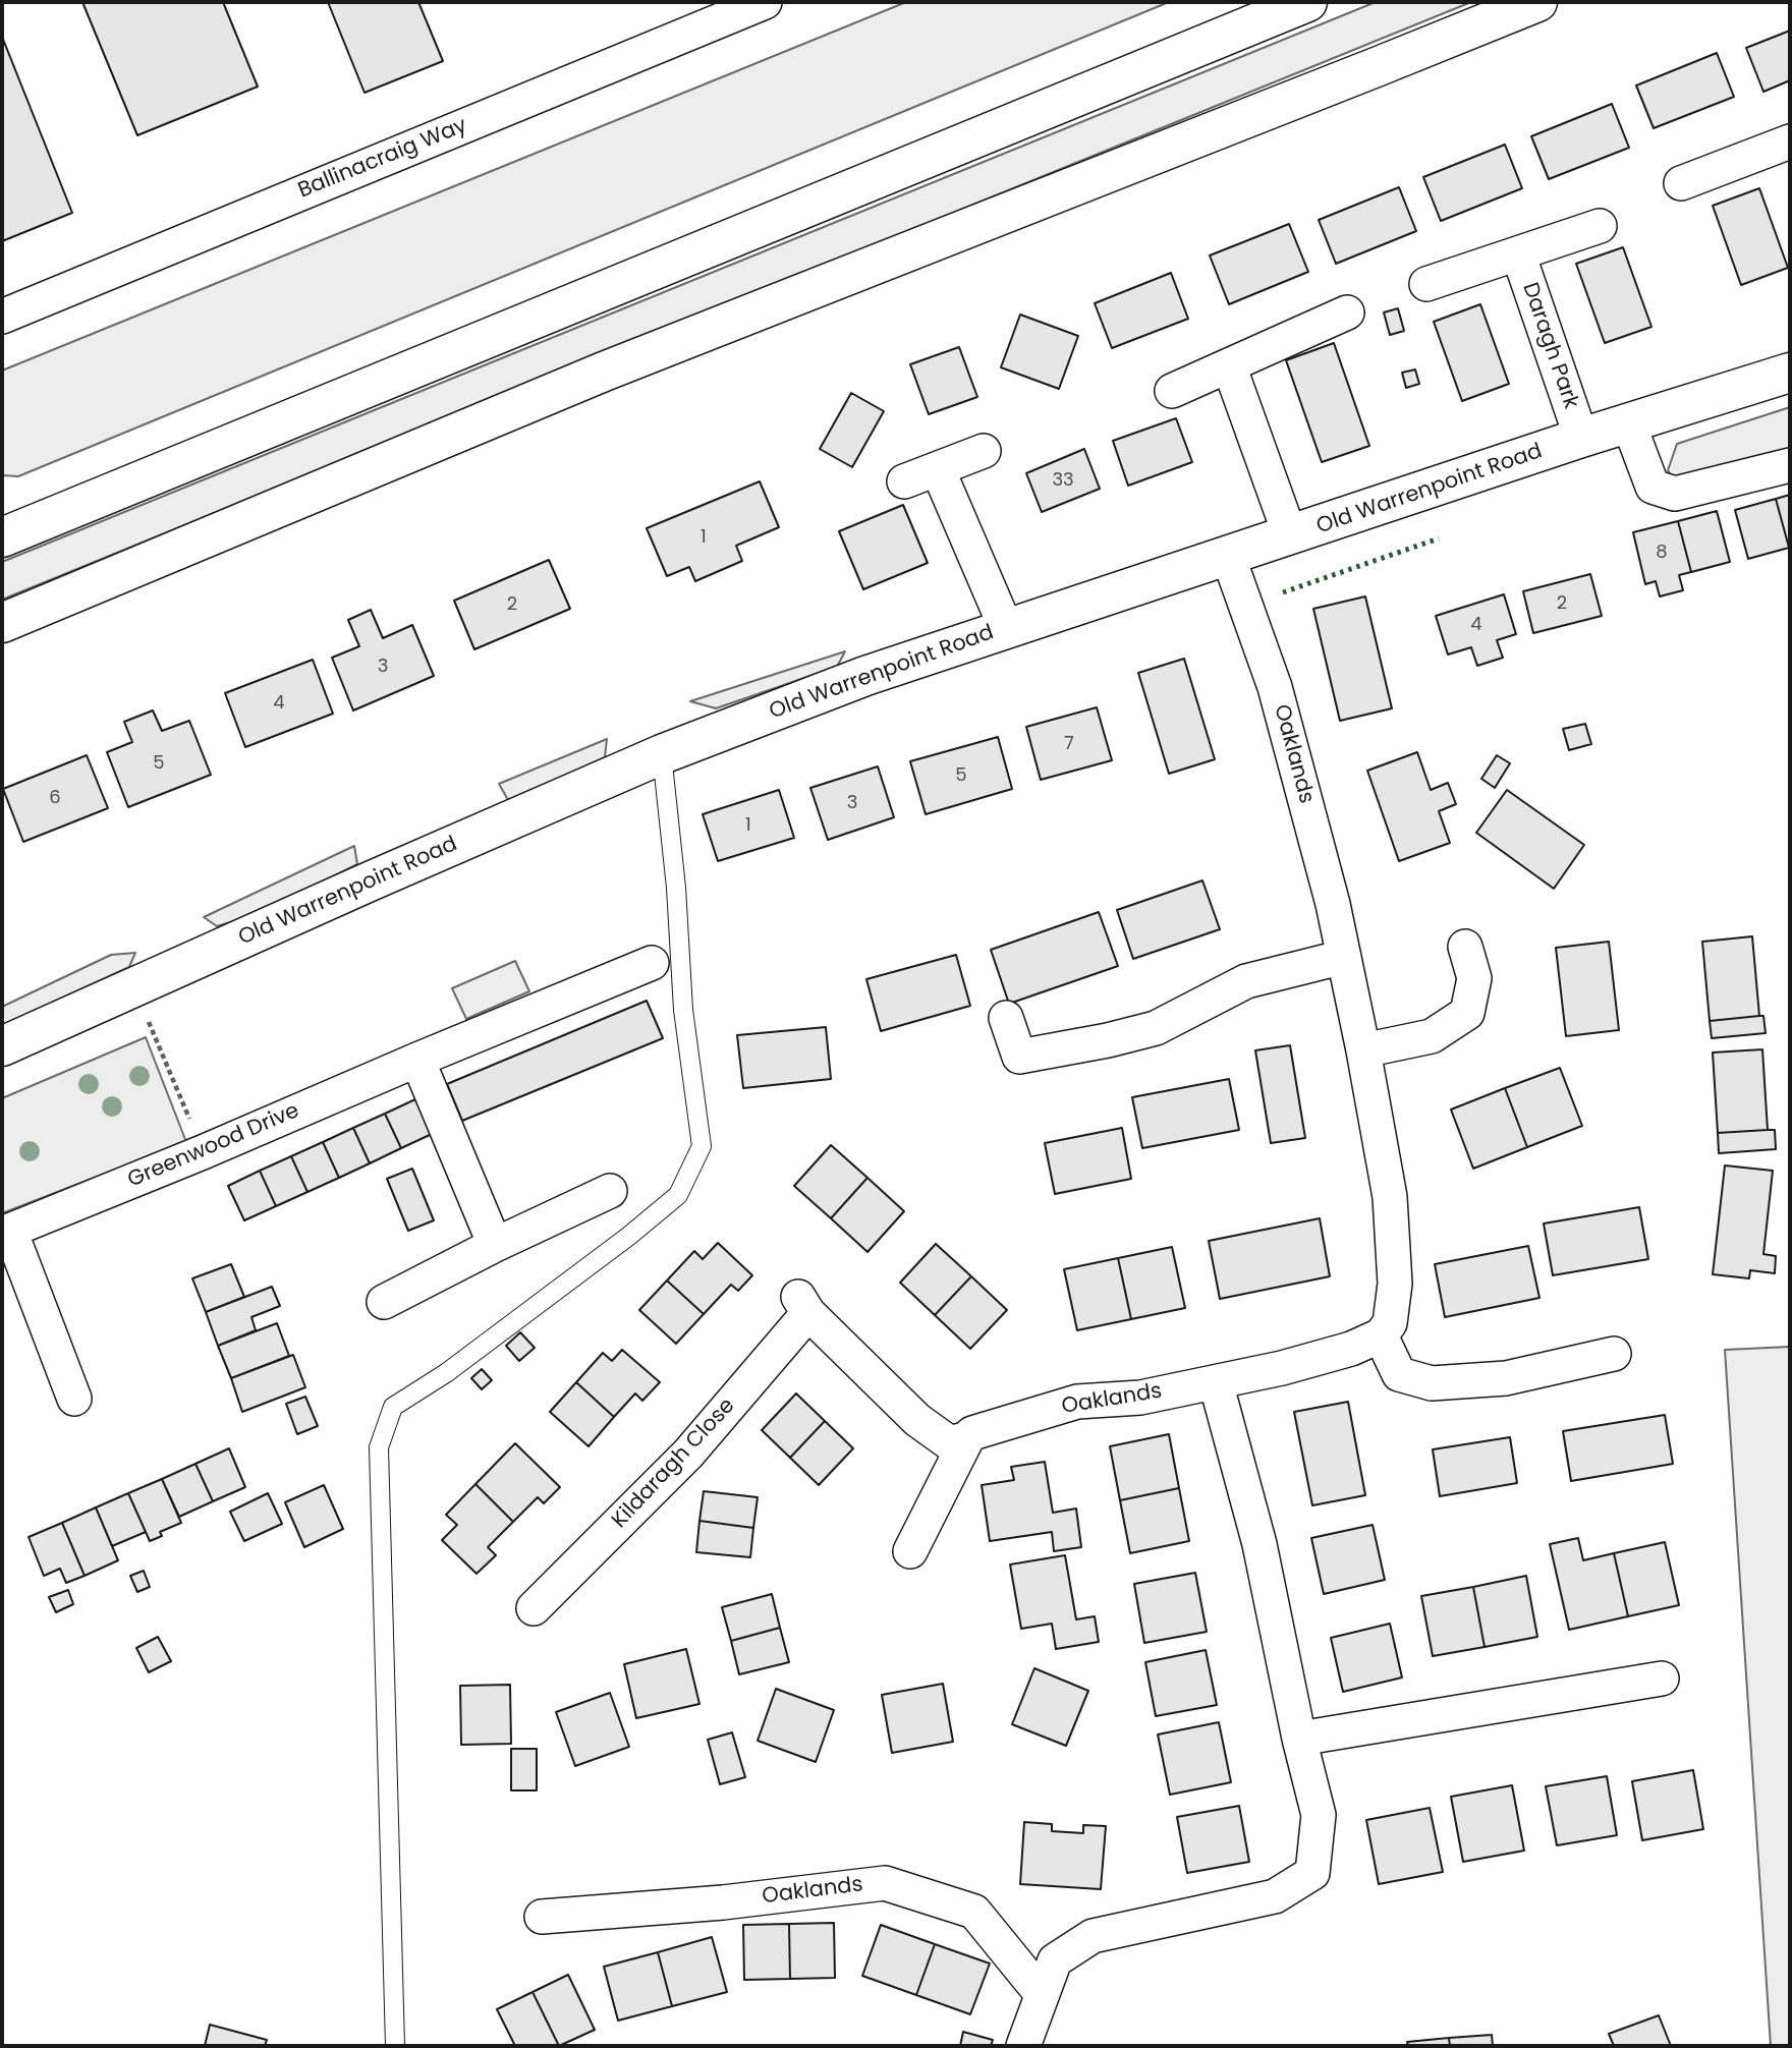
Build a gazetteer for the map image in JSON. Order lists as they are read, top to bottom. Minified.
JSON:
{"streets":{"main road":["Old Warrenpoint Road"],"street":["Ballinacraig Way","Daragh Park","Oaklands","Greenwood Drive","Kildaragh Close"]},"crossings":[["Daragh Park","Old Warrenpoint Road"],["Old Warrenpoint Road","Oaklands"],["Oaklands","Kildaragh Close"]],"house_numbers":["33","1","8","2","2","4","3","4","7","5","5","6","3","1"]}
